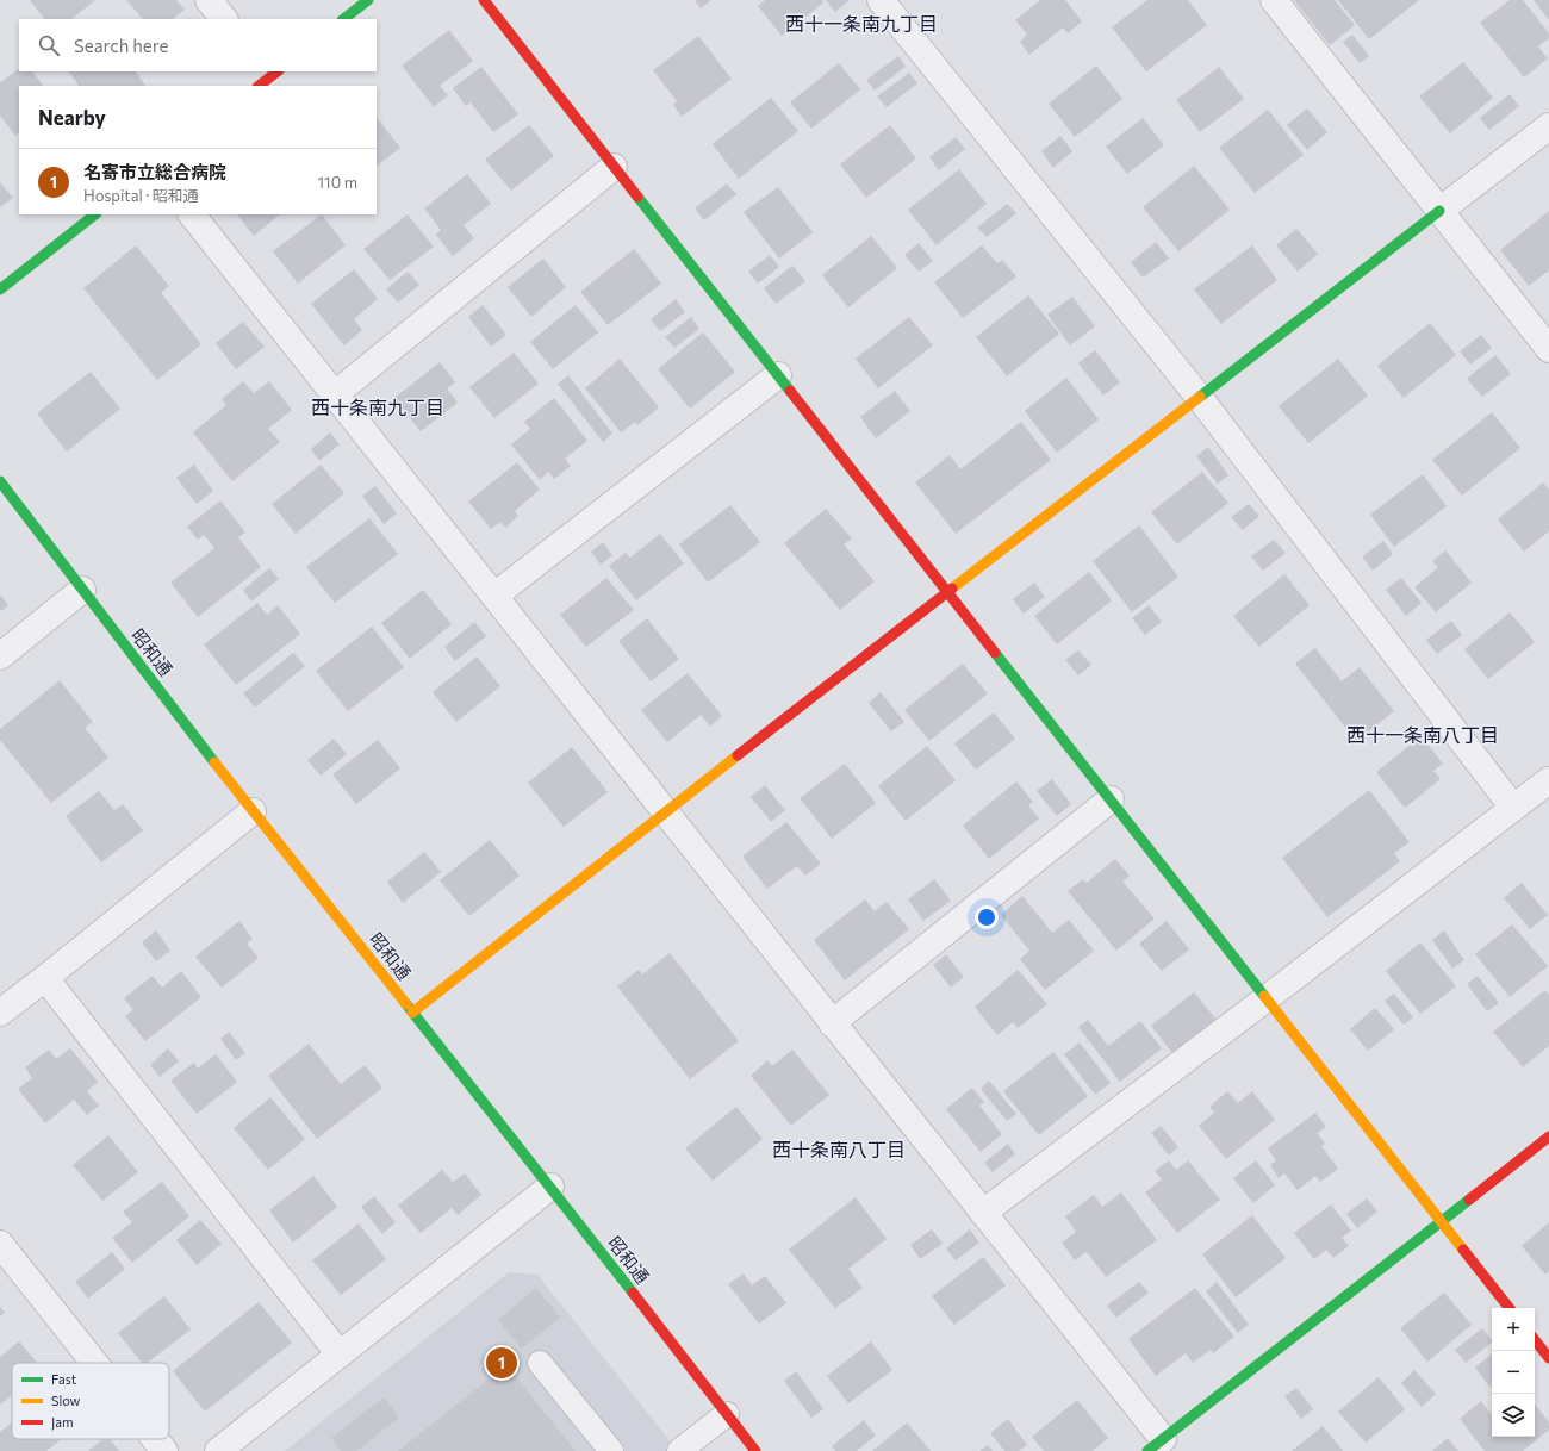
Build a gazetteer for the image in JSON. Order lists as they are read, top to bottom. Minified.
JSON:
{"streets":{"street":["昭和通"]},"districts":["西十一条南九丁目","西十条南九丁目","西十一条南八丁目","西十条南八丁目"],"legend":["Fast","Slow","Jam"],"page":{"search":"Search here","heading":"Nearby","list":[{"mark":"1","name":"名寄市立総合病院","note":"Hospital · 昭和通","value":"110 m"}],"map_buttons":["+","−"],"pins":"1"}}
